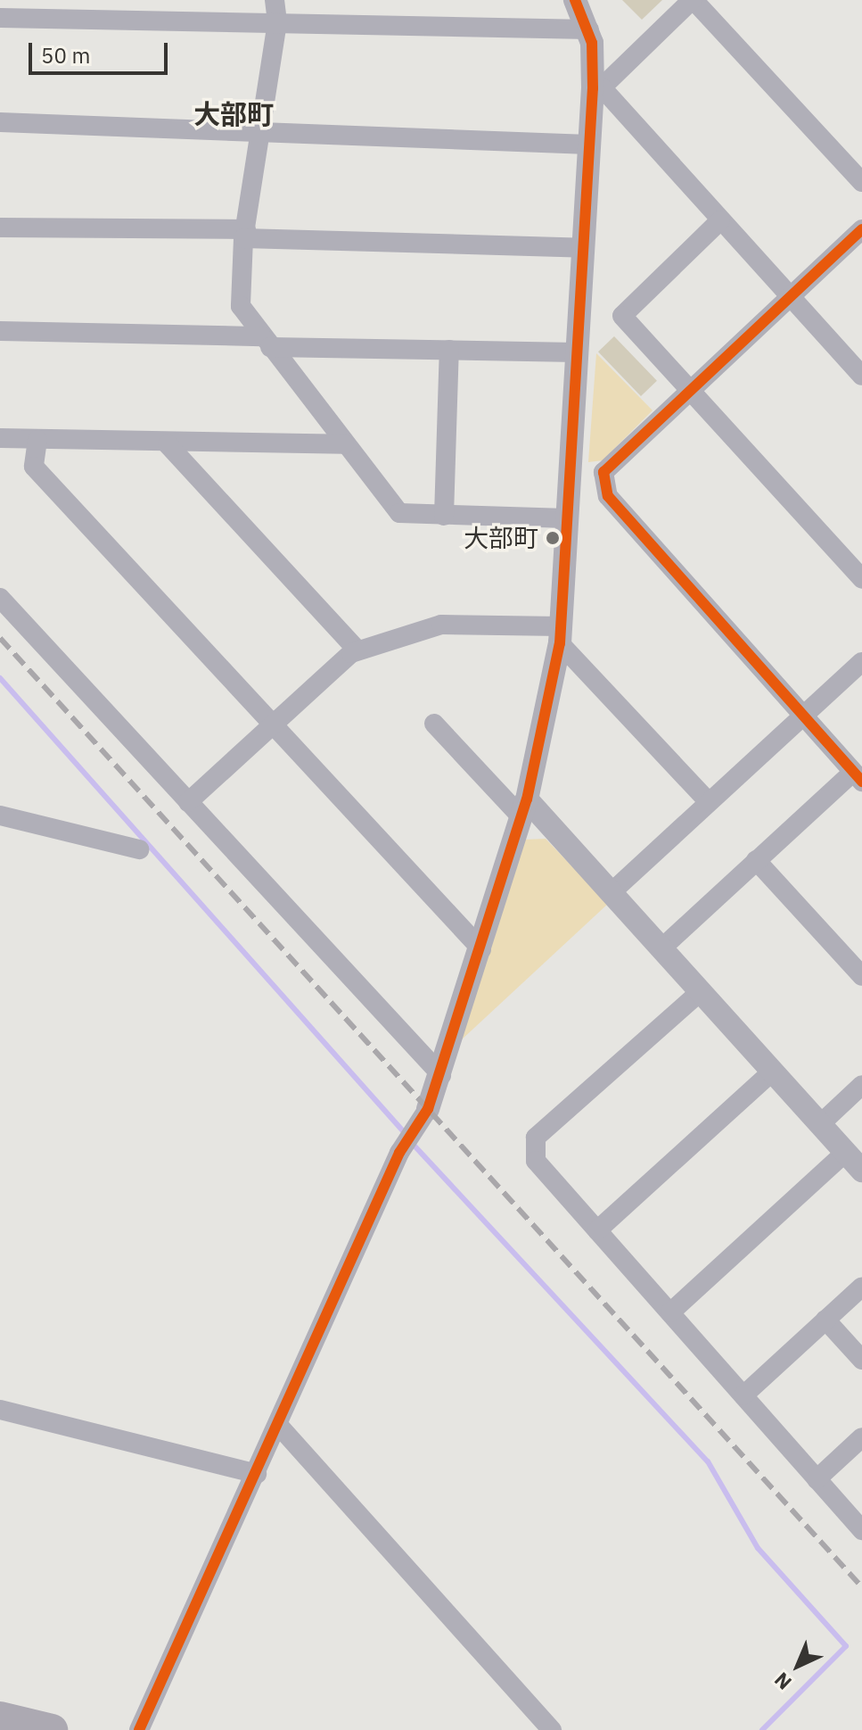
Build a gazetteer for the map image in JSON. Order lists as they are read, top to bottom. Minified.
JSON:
{"districts":["大部町"],"places":["大部町"],"scale_bar":"50 m","north":"bottom left"}
